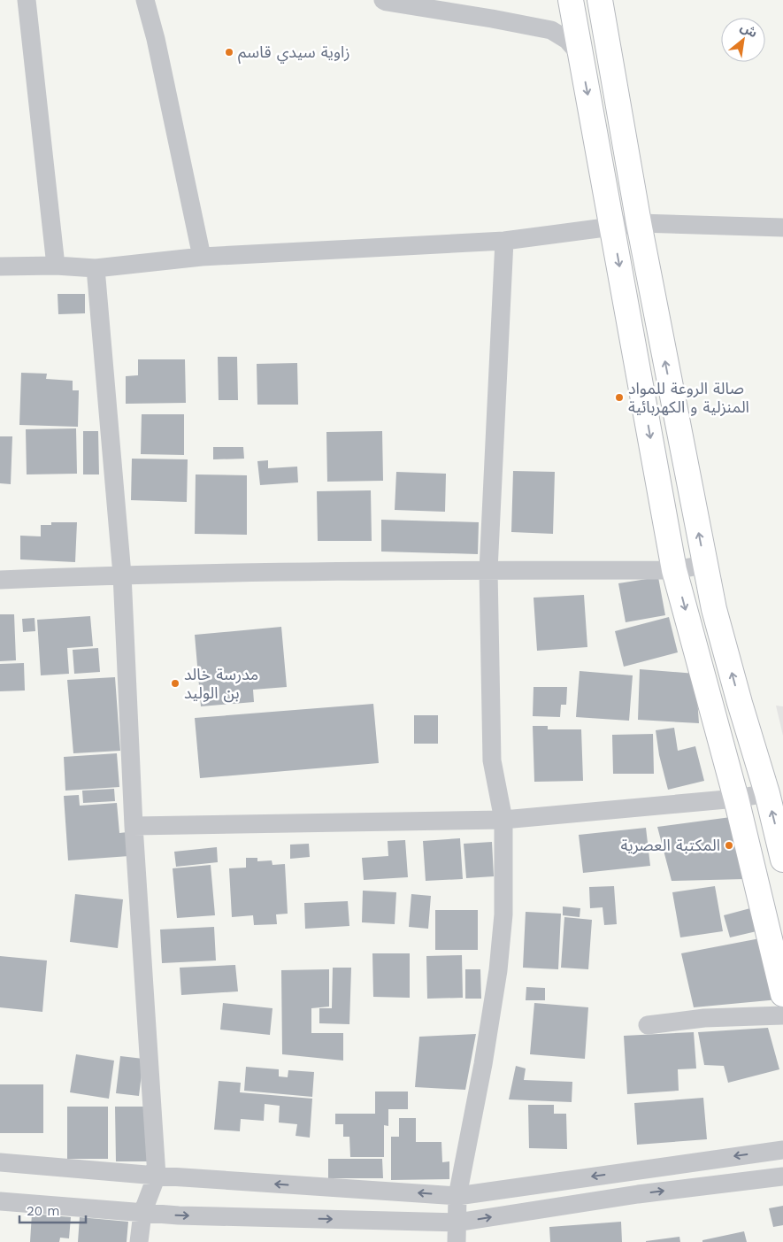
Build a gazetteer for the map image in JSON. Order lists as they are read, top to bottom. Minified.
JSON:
{"places":["زاوية سيدي قاسم","صالة الروعة للمواد المنزلية و الكهربائية","مدرسة خالد بن الوليد","المكتبة العصرية"],"scale_bar":"20 m","north":"top right"}
